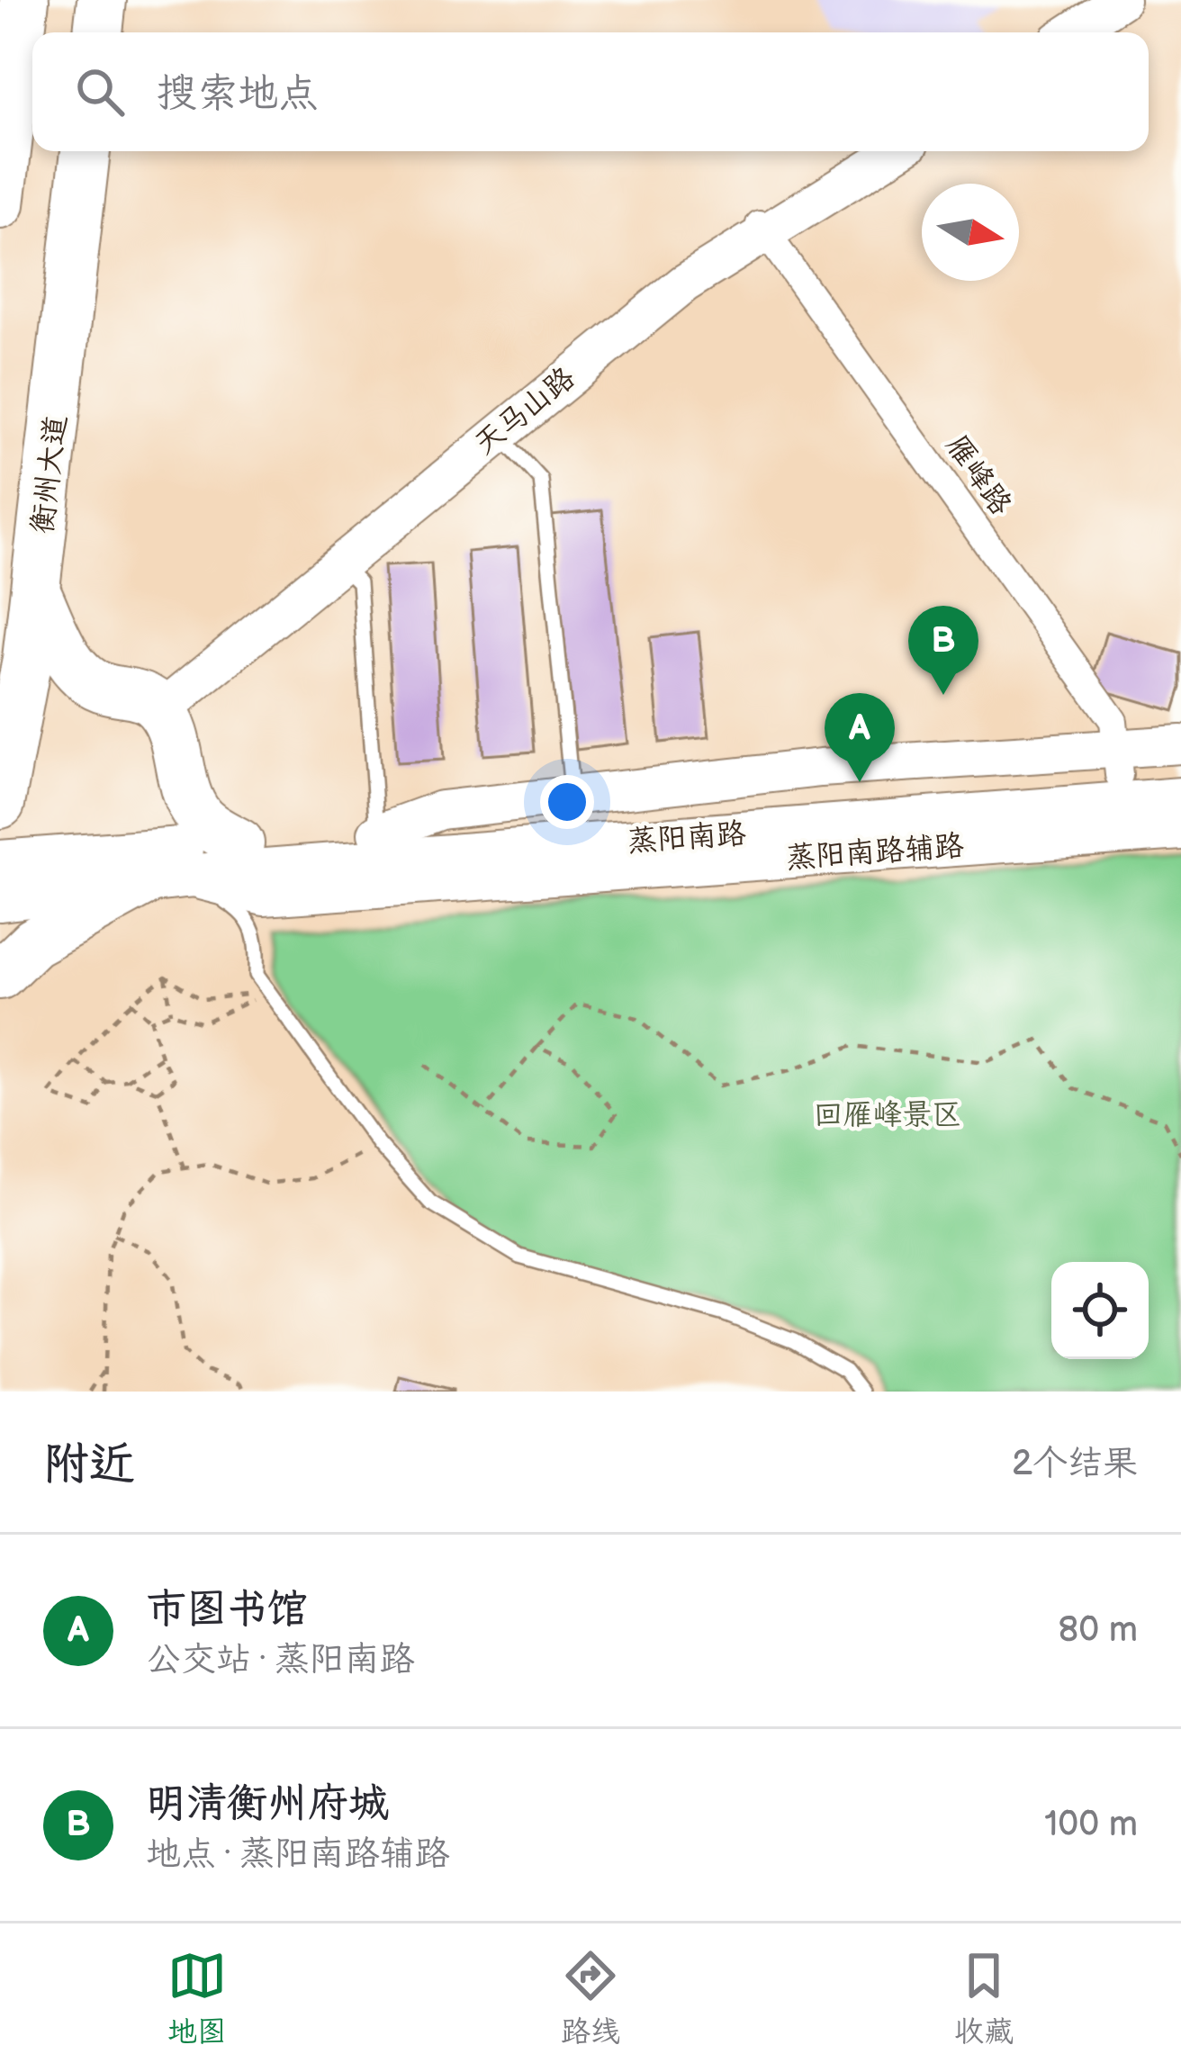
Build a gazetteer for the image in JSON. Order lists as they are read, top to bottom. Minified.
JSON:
{"streets":{"highway":["衡州大道"],"main road":["蒸阳南路"],"street":["天马山路","雁峰路","蒸阳南路辅路"]},"crossings":[["天马山路","雁峰路"],["雁峰路","蒸阳南路"],["蒸阳南路","蒸阳南路辅路"]],"parks":["回雁峰景区"],"north":"right","page":{"search":"搜索地点","pins":["B","A"],"heading":["附近","2个结果"],"list":[{"mark":"A","name":"市图书馆","note":"公交站 · 蒸阳南路","value":"80 m"},{"mark":"B","name":"明清衡州府城","note":"地点 · 蒸阳南路辅路","value":"100 m"}],"nav":["地图","路线","收藏"]}}
